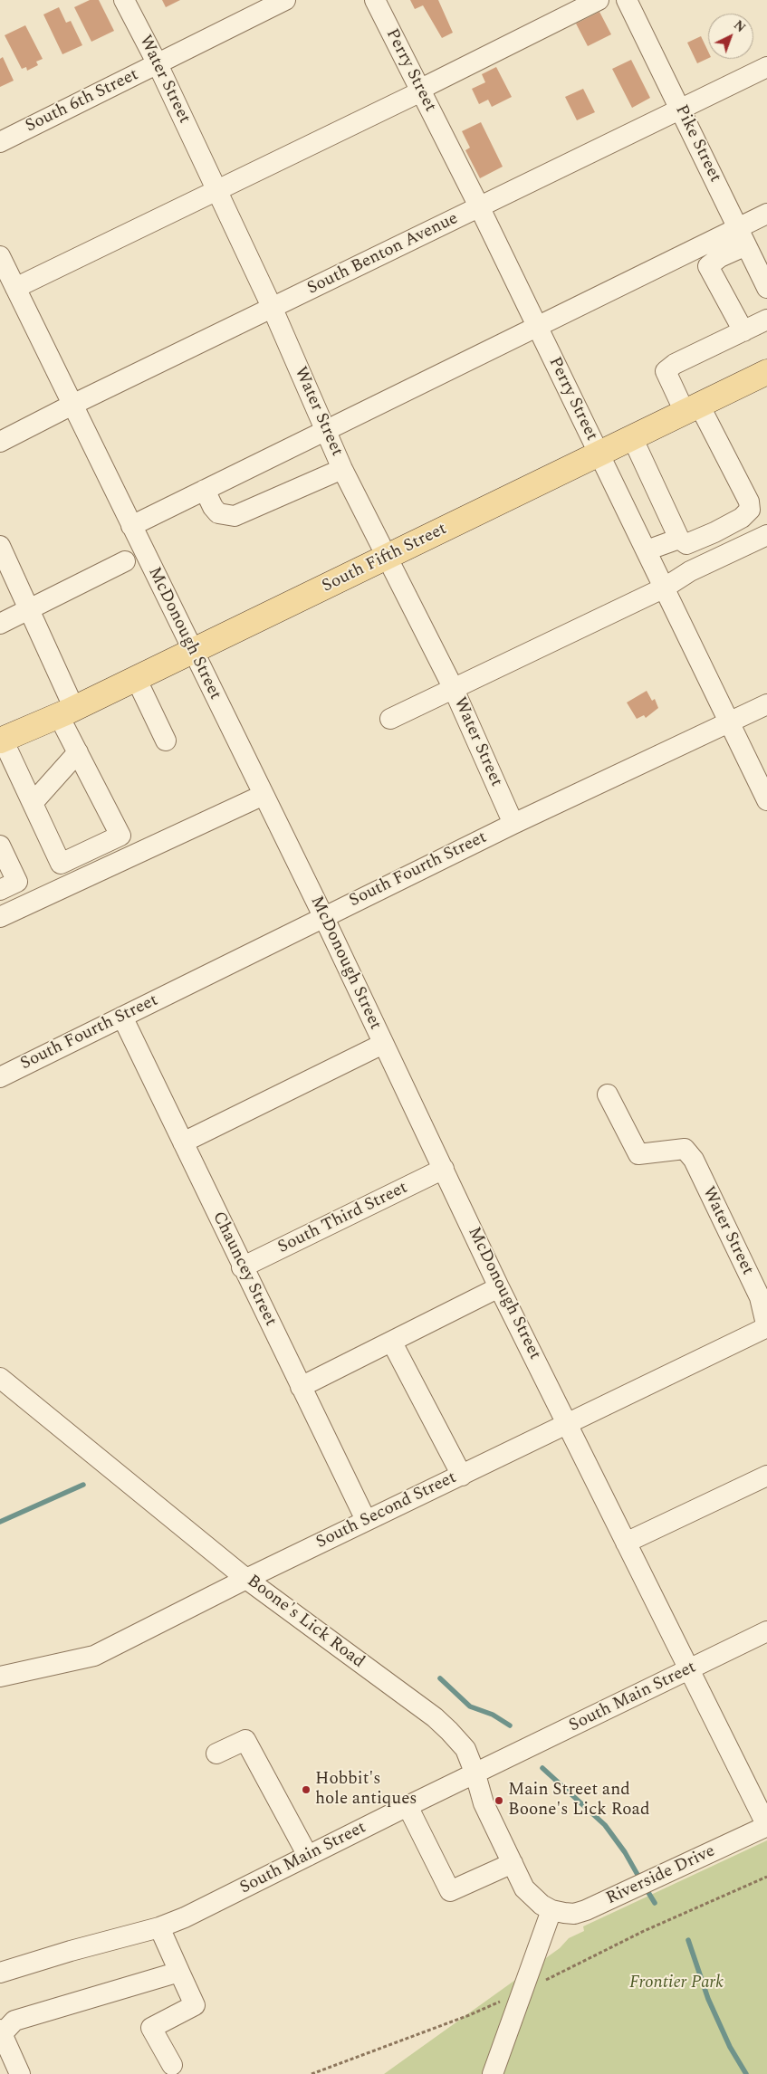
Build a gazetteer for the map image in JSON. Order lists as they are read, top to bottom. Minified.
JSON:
{"streets":{"main road":["South Fifth Street"],"street":["Perry Street","Water Street","South 6th Street","Pike Street","South Benton Avenue","McDonough Street","South Fourth Street","South Third Street","Chauncey Street","South Second Street","Boone's Lick Road","South Main Street","Riverside Drive"]},"crossings":[["Perry Street","South Benton Avenue"],["Perry Street","South Fifth Street"],["Perry Street","South Fourth Street"],["Water Street","South 6th Street"],["Water Street","South Benton Avenue"],["Water Street","South Fifth Street"],["Water Street","South Fourth Street"],["Water Street","South Second Street"],["Pike Street","South Benton Avenue"],["South Benton Avenue","McDonough Street"],["South Fifth Street","McDonough Street"],["McDonough Street","South Fourth Street"],["McDonough Street","South Third Street"],["McDonough Street","South Second Street"],["McDonough Street","South Main Street"],["McDonough Street","Riverside Drive"],["South Fourth Street","Chauncey Street"],["South Third Street","Chauncey Street"],["Chauncey Street","South Second Street"],["South Second Street","Boone's Lick Road"],["Boone's Lick Road","South Main Street"],["Boone's Lick Road","Riverside Drive"]],"parks":["Frontier Park"],"places":["Hobbit's hole antiques","Main Street and Boone's Lick Road"],"north":"top right"}
